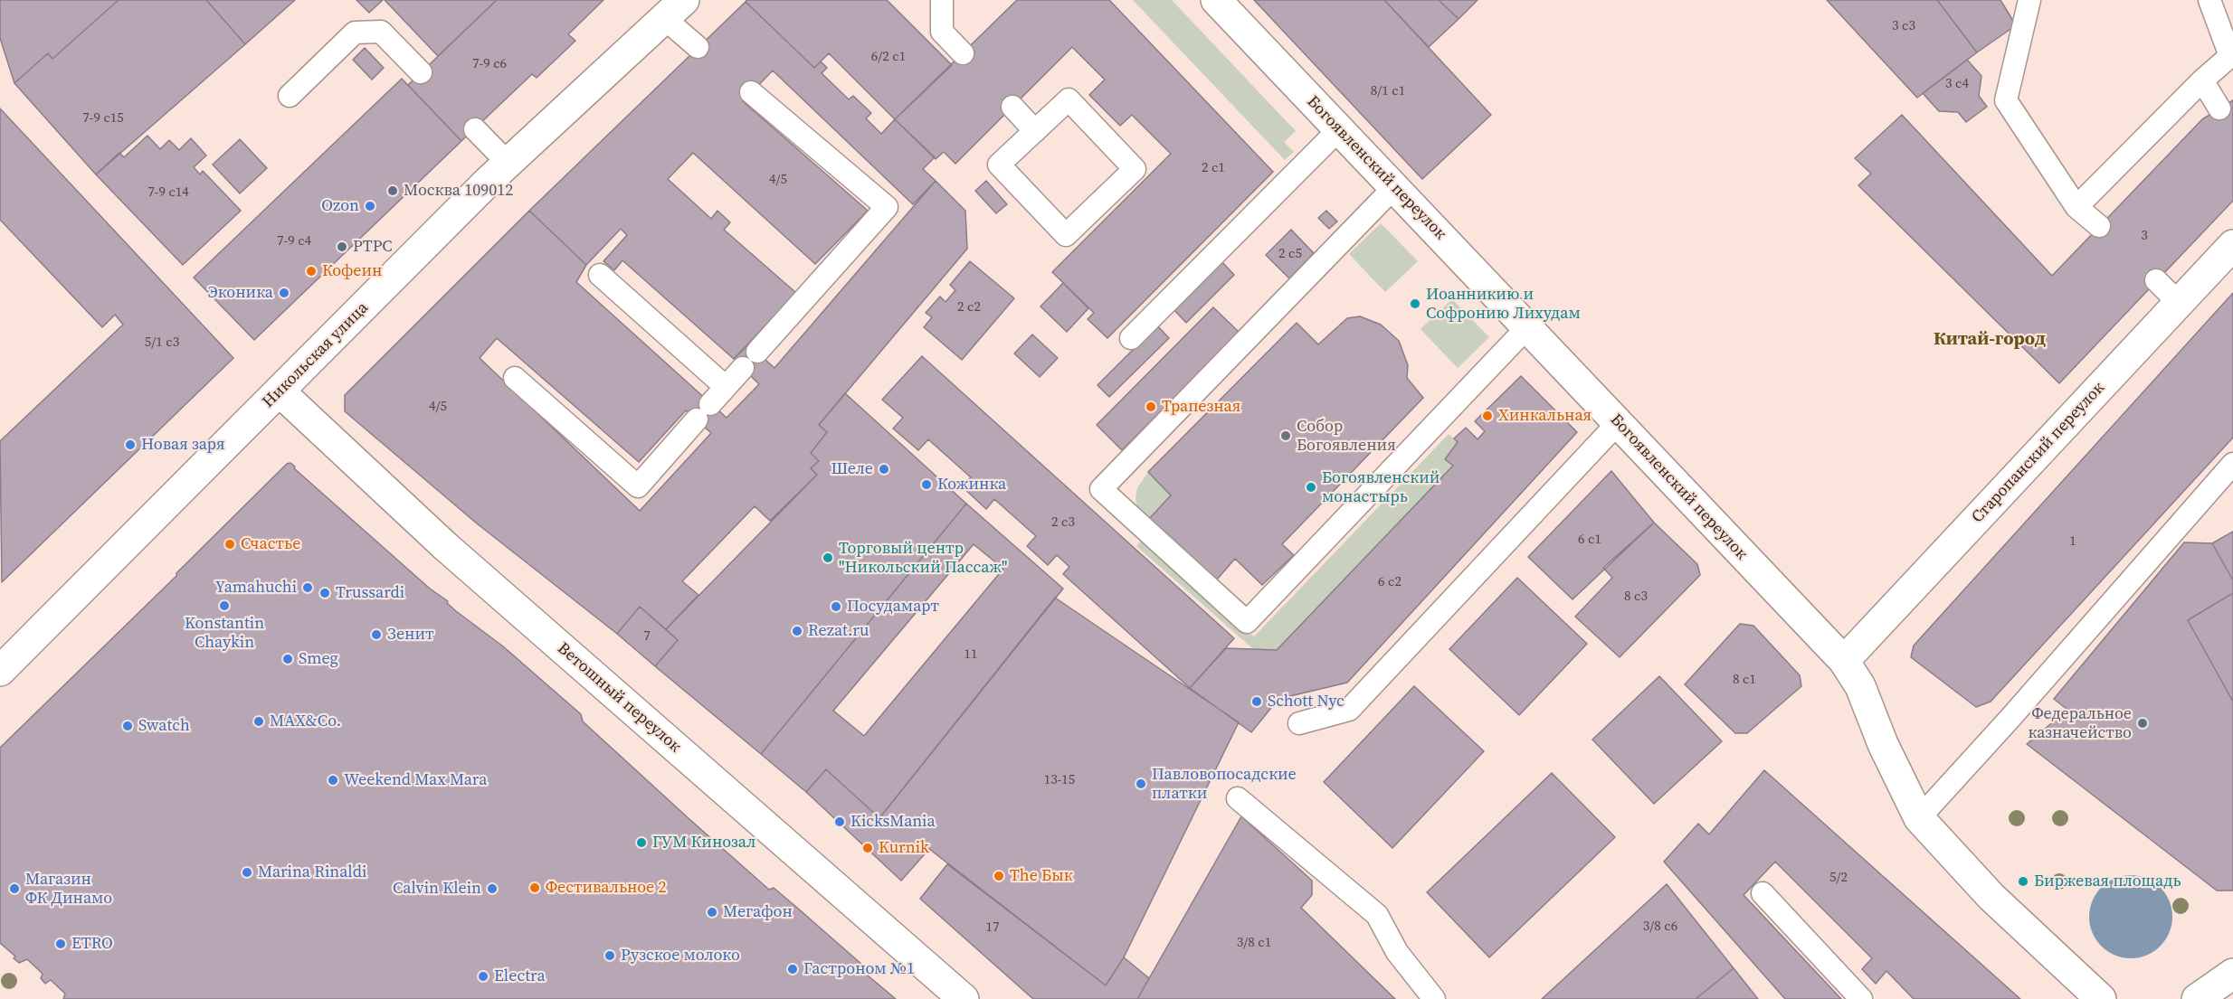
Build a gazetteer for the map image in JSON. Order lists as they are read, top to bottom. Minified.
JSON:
{"streets":{"street":["Богоявленский переулок","Никольская улица","Старопанский переулок","Ветошный переулок"]},"crossings":[["Богоявленский переулок","Старопанский переулок"],["Никольская улица","Ветошный переулок"]],"districts":["Китай-город"],"places":["Москва 109012","Ozon","РТРС","Кофеин","Эконика","Иоанникию и Софронию Лихудам","Трапезная","Хинкальная","Собор Богоявления","Новая заря","Шеле","Кожинка","Богоявленский монастырь","Счастье","Торговый центр \"Никольский Пассаж\"","Yamahuchi","Trussardi","Konstantin Chaykin","Посудамарт","Rezat.ru","Зенит","Smeg","Schott Nyc","MAX&Co.","Федеральное казначейство","Swatch","Weekend Max Mara","Павловопосадские платки","KicksMania","ГУМ Кинозал","Kurnik","Marina Rinaldi","The Бык","Биржевая площадь","Фестивальное 2","Магазин ФК Динамо","Calvin Klein","Мегафон","ETRO","Рузское молоко","Гастроном №1","Electra"],"house_numbers":["3 с3","6/2 с1","7-9 с6","3 с4","8/1 с1","7-9 с15","2 с1","4/5","7-9 с14","3","7-9 с4","2 с5","2 с2","5/1 с3","4/5","2 с3","6 с1","1","6 с2","8 с3","7","11","8 с1","13-15","5/2","3/8 с6","17","3/8 с1"]}
